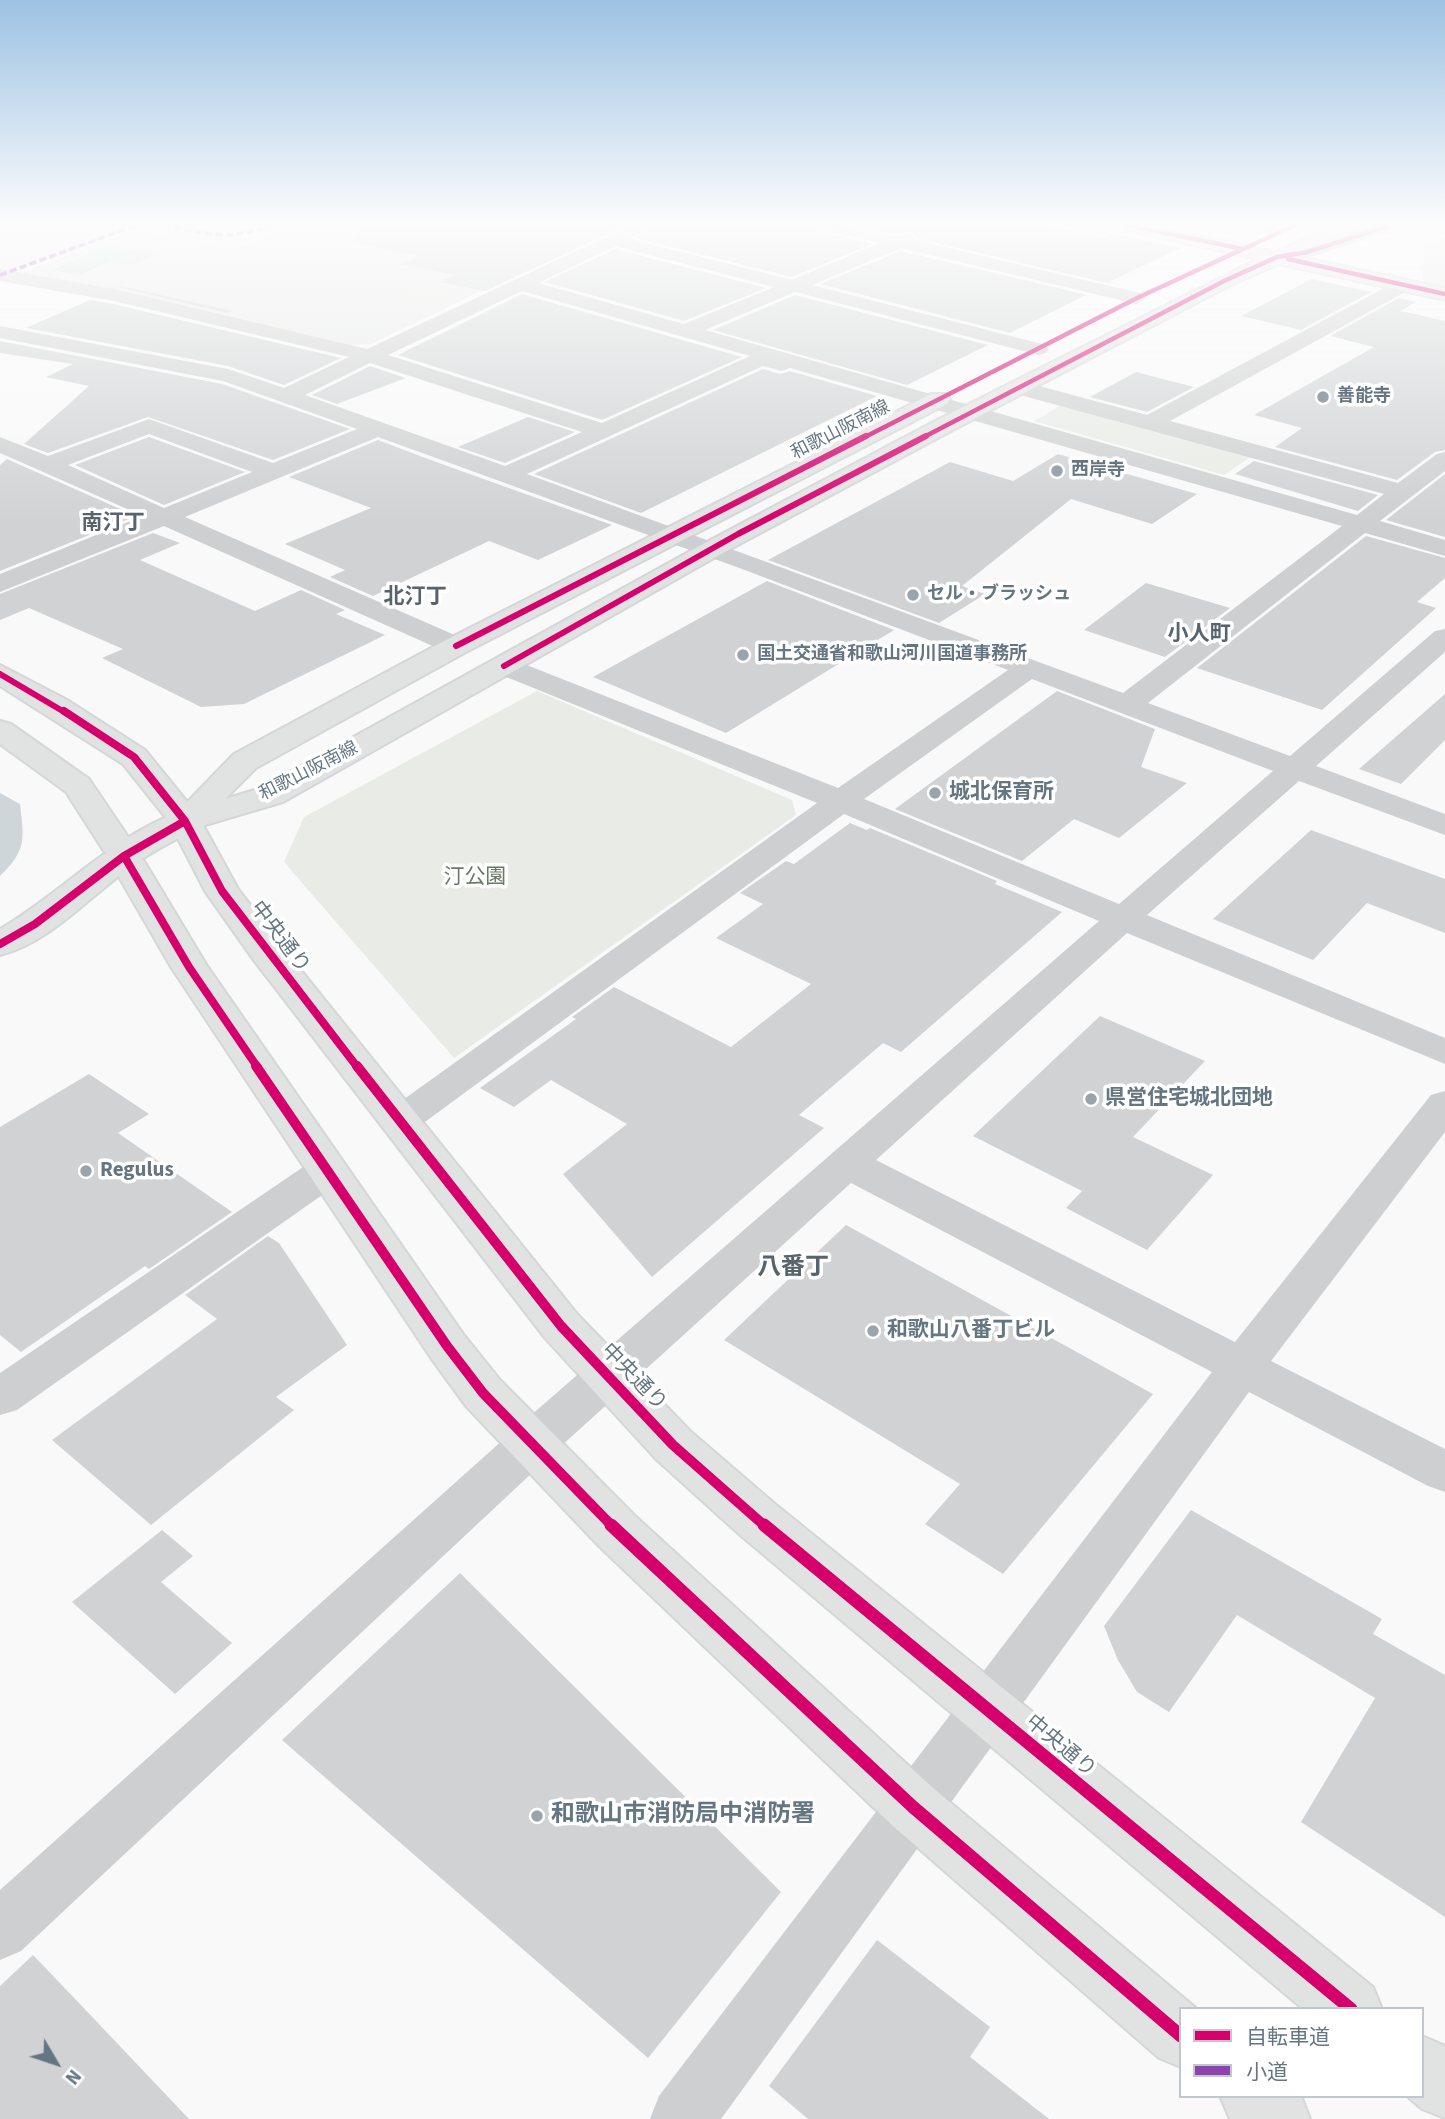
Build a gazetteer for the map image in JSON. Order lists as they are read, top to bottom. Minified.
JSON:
{"streets":{"main road":["和歌山阪南線","中央通り"]},"crossings":[["和歌山阪南線","中央通り"]],"districts":["南汀丁","北汀丁","小人町","八番丁"],"parks":["汀公園"],"places":["善能寺","西岸寺","セル・ブラッシュ","国土交通省和歌山河川国道事務所","城北保育所","県営住宅城北団地","Regulus","和歌山八番丁ビル","和歌山市消防局中消防署"],"legend":["自転車道","小道"],"north":"bottom right"}
